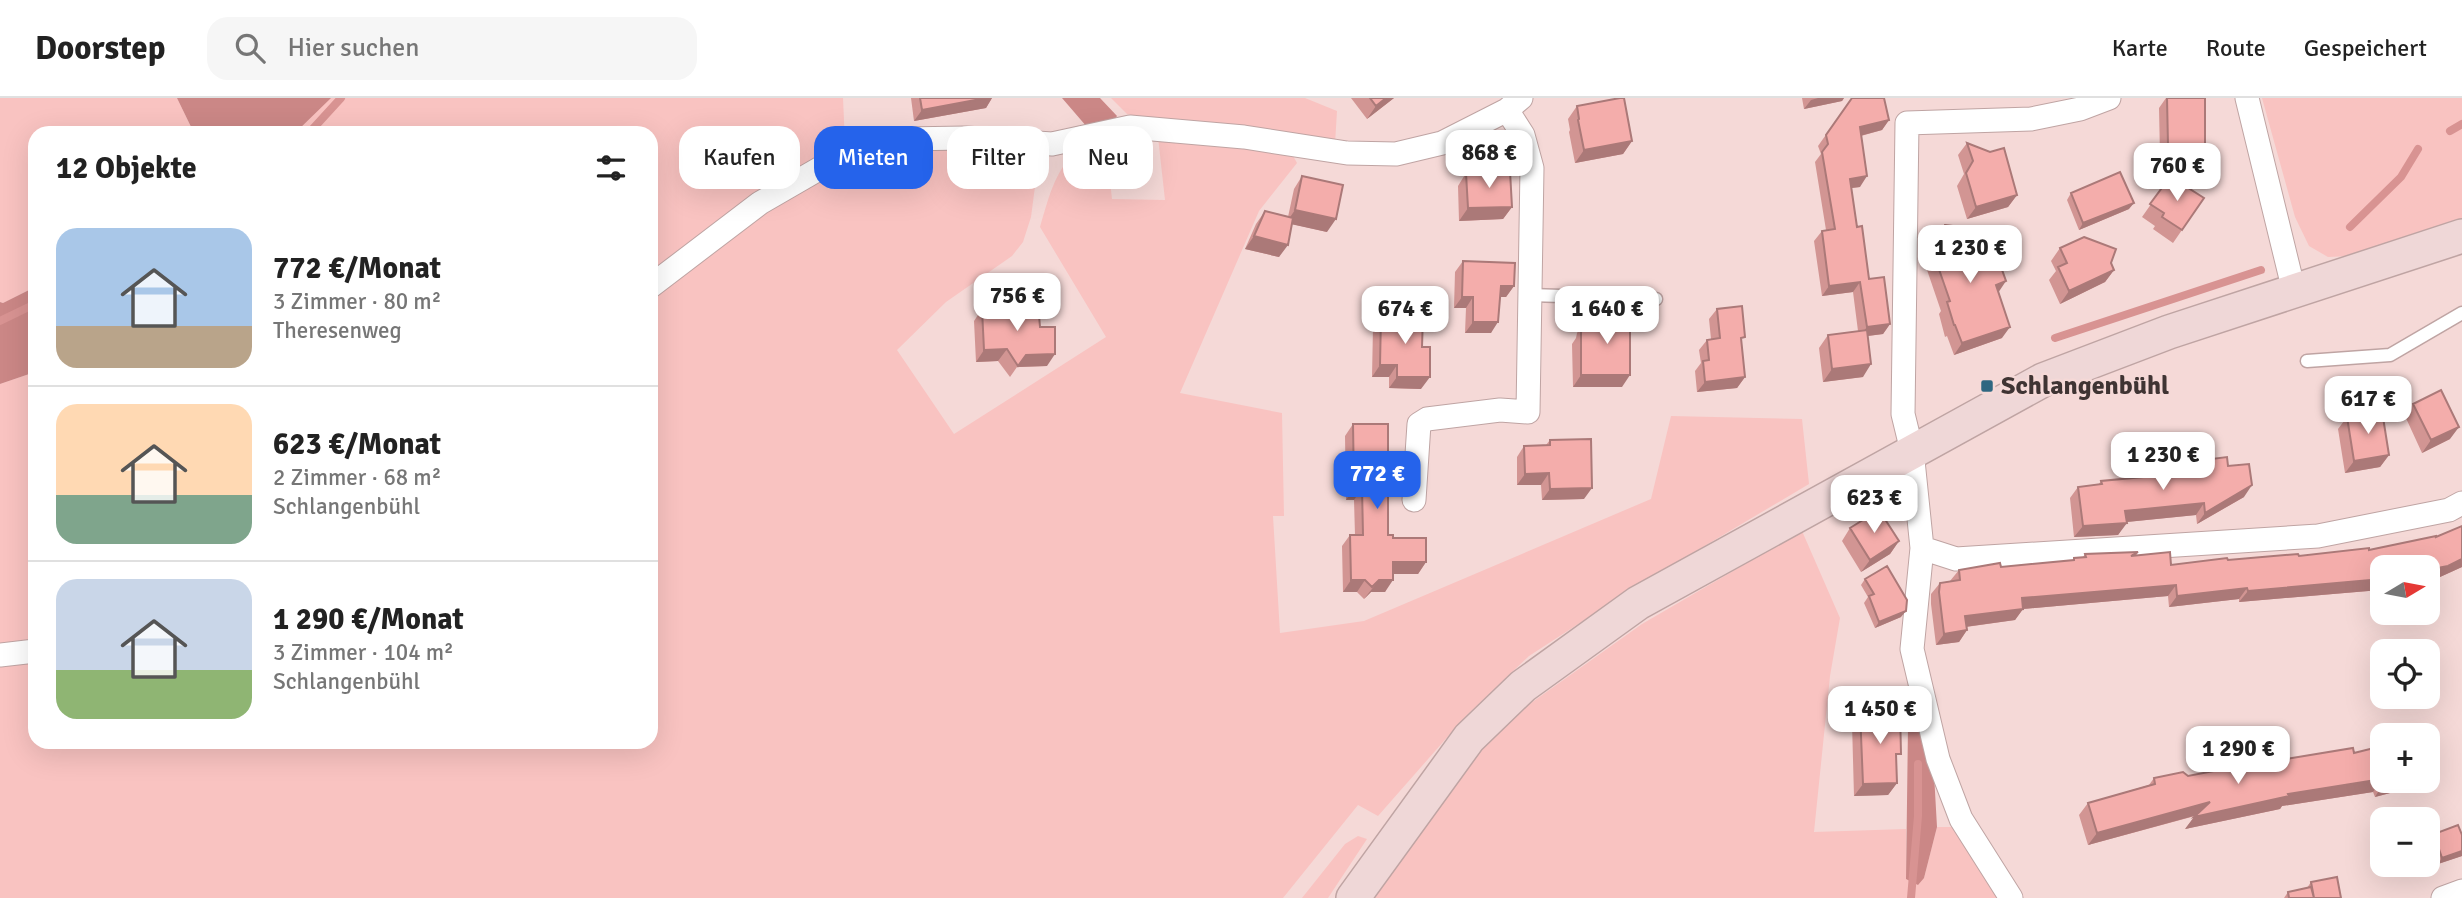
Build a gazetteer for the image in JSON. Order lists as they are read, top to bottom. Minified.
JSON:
{"places":{"transit":["Schlangenbühl"]},"north":"right","page":{"header":"Doorstep","search":"Hier suchen","nav":["Karte","Route","Gespeichert"],"chip":["Kaufen","Mieten","Filter","Neu"],"heading":"12 Objekte","price":["868 €","760 €","1 230 €","756 €","674 €","1 640 €","617 €","1 230 €","772 €","623 €","1 450 €","1 290 €"],"list":[{"name":"772 €/Monat","note":"3 Zimmer · 80 m² · Theresenweg"},{"name":"623 €/Monat","note":"2 Zimmer · 68 m² · Schlangenbühl"},{"name":"1 290 €/Monat","note":"3 Zimmer · 104 m² · Schlangenbühl"}],"map_buttons":["+","−"]}}
